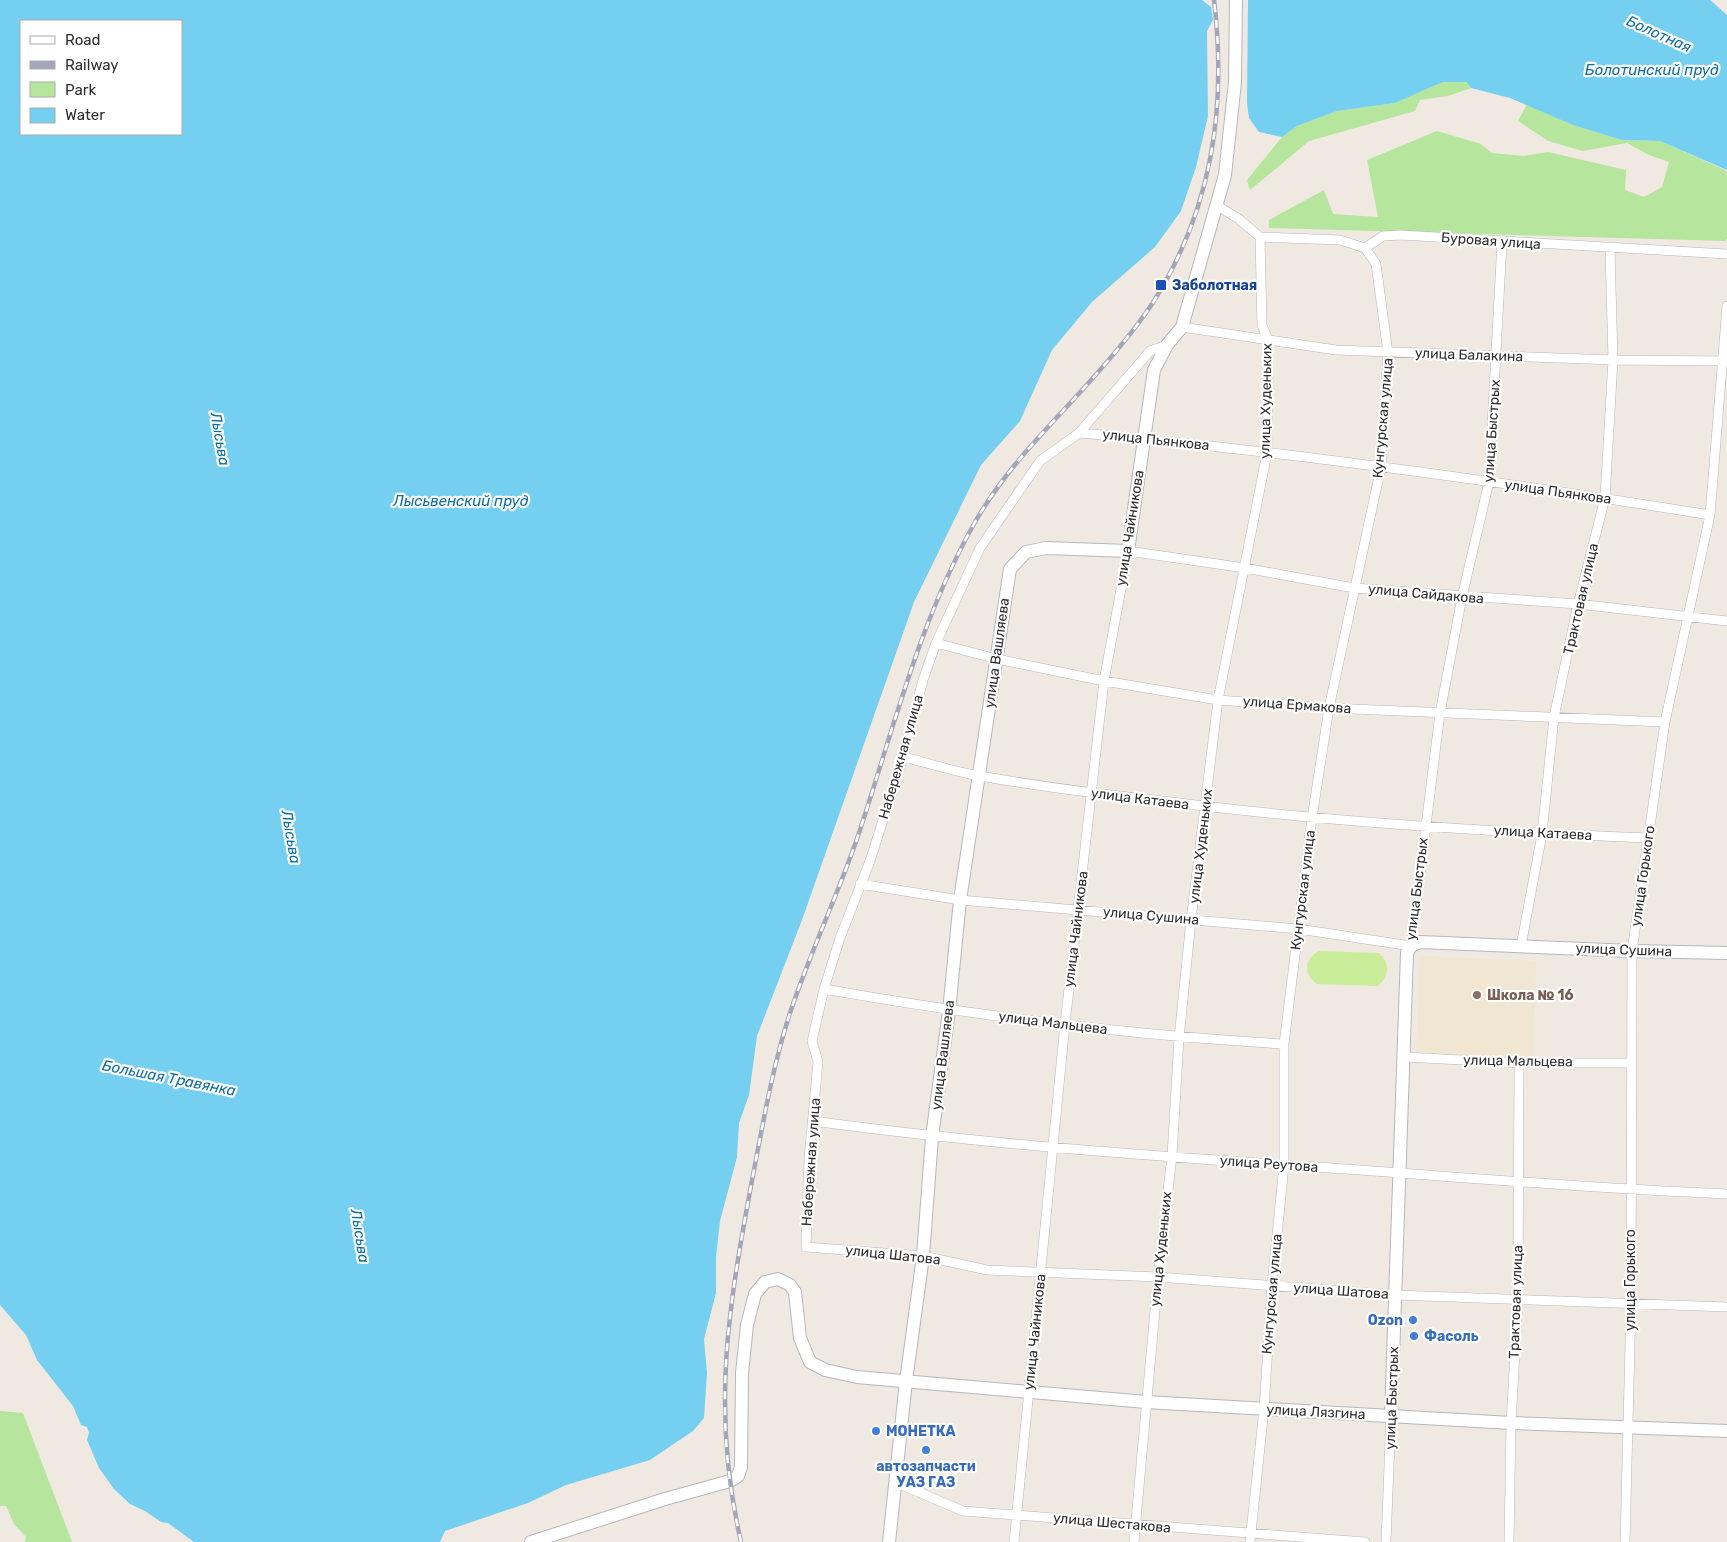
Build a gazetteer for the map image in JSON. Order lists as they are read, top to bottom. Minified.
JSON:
{"streets":{"street":["Буровая улица","улица Балакина","улица Худеньких","Кунгурская улица","улица Быстрых","улица Пьянкова","улица Чайникова","улица Сайдакова","Трактовая улица","улица Вашляева","улица Ермакова","Набережная улица","улица Катаева","улица Горького","улица Сушина","улица Мальцева","улица Реутова","улица Шатова","улица Лязгина","улица Шестакова"]},"crossings":[["Буровая улица","Кунгурская улица"],["Буровая улица","улица Быстрых"],["Буровая улица","Трактовая улица"],["улица Балакина","улица Худеньких"],["улица Балакина","Кунгурская улица"],["улица Балакина","улица Быстрых"],["улица Балакина","улица Чайникова"],["улица Балакина","Трактовая улица"],["улица Балакина","улица Горького"],["улица Худеньких","улица Пьянкова"],["улица Худеньких","улица Сайдакова"],["улица Худеньких","улица Ермакова"],["улица Худеньких","улица Катаева"],["улица Худеньких","улица Сушина"],["улица Худеньких","улица Мальцева"],["улица Худеньких","улица Реутова"],["улица Худеньких","улица Шатова"],["улица Худеньких","улица Лязгина"],["улица Худеньких","улица Шестакова"],["Кунгурская улица","улица Пьянкова"],["Кунгурская улица","улица Сайдакова"],["Кунгурская улица","улица Ермакова"],["Кунгурская улица","улица Катаева"],["Кунгурская улица","улица Сушина"],["Кунгурская улица","улица Мальцева"],["Кунгурская улица","улица Реутова"],["Кунгурская улица","улица Шатова"],["Кунгурская улица","улица Лязгина"],["Кунгурская улица","улица Шестакова"],["улица Быстрых","улица Пьянкова"],["улица Быстрых","улица Сайдакова"],["улица Быстрых","улица Ермакова"],["улица Быстрых","улица Катаева"],["улица Быстрых","улица Сушина"],["улица Быстрых","улица Мальцева"],["улица Быстрых","улица Реутова"],["улица Быстрых","улица Шатова"],["улица Быстрых","улица Лязгина"],["улица Пьянкова","улица Чайникова"],["улица Пьянкова","Трактовая улица"],["улица Пьянкова","Набережная улица"],["улица Пьянкова","улица Горького"],["улица Чайникова","улица Сайдакова"],["улица Чайникова","улица Вашляева"],["улица Чайникова","улица Ермакова"],["улица Чайникова","Набережная улица"],["улица Чайникова","улица Катаева"],["улица Чайникова","улица Сушина"],["улица Чайникова","улица Мальцева"],["улица Чайникова","улица Реутова"],["улица Чайникова","улица Шатова"],["улица Чайникова","улица Лязгина"],["улица Чайникова","улица Шестакова"],["улица Сайдакова","Трактовая улица"],["улица Сайдакова","улица Вашляева"],["улица Сайдакова","улица Горького"],["Трактовая улица","улица Ермакова"],["Трактовая улица","улица Катаева"],["Трактовая улица","улица Сушина"],["Трактовая улица","улица Мальцева"],["Трактовая улица","улица Реутова"],["Трактовая улица","улица Шатова"],["Трактовая улица","улица Лязгина"],["улица Вашляева","улица Ермакова"],["улица Вашляева","улица Катаева"],["улица Вашляева","улица Сушина"],["улица Вашляева","улица Мальцева"],["улица Вашляева","улица Реутова"],["улица Вашляева","улица Шатова"],["улица Вашляева","улица Лязгина"],["улица Вашляева","улица Шестакова"],["улица Ермакова","Набережная улица"],["улица Ермакова","улица Горького"],["Набережная улица","улица Катаева"],["Набережная улица","улица Сушина"],["Набережная улица","улица Мальцева"],["Набережная улица","улица Реутова"],["Набережная улица","улица Шатова"],["улица Катаева","улица Горького"],["улица Горького","улица Сушина"],["улица Горького","улица Мальцева"],["улица Горького","улица Реутова"],["улица Горького","улица Шатова"],["улица Горького","улица Лязгина"]],"water":["Болотная","Болотинский пруд","Лысьва","Лысьвенский пруд","Большая Травянка"],"places":{"transit":["Заболотная"],"other":["Школа № 16","Ozon","Фасоль","МОНЕТКА","автозапчасти УАЗ ГАЗ"]},"legend":["Road","Railway","Park","Water"]}
